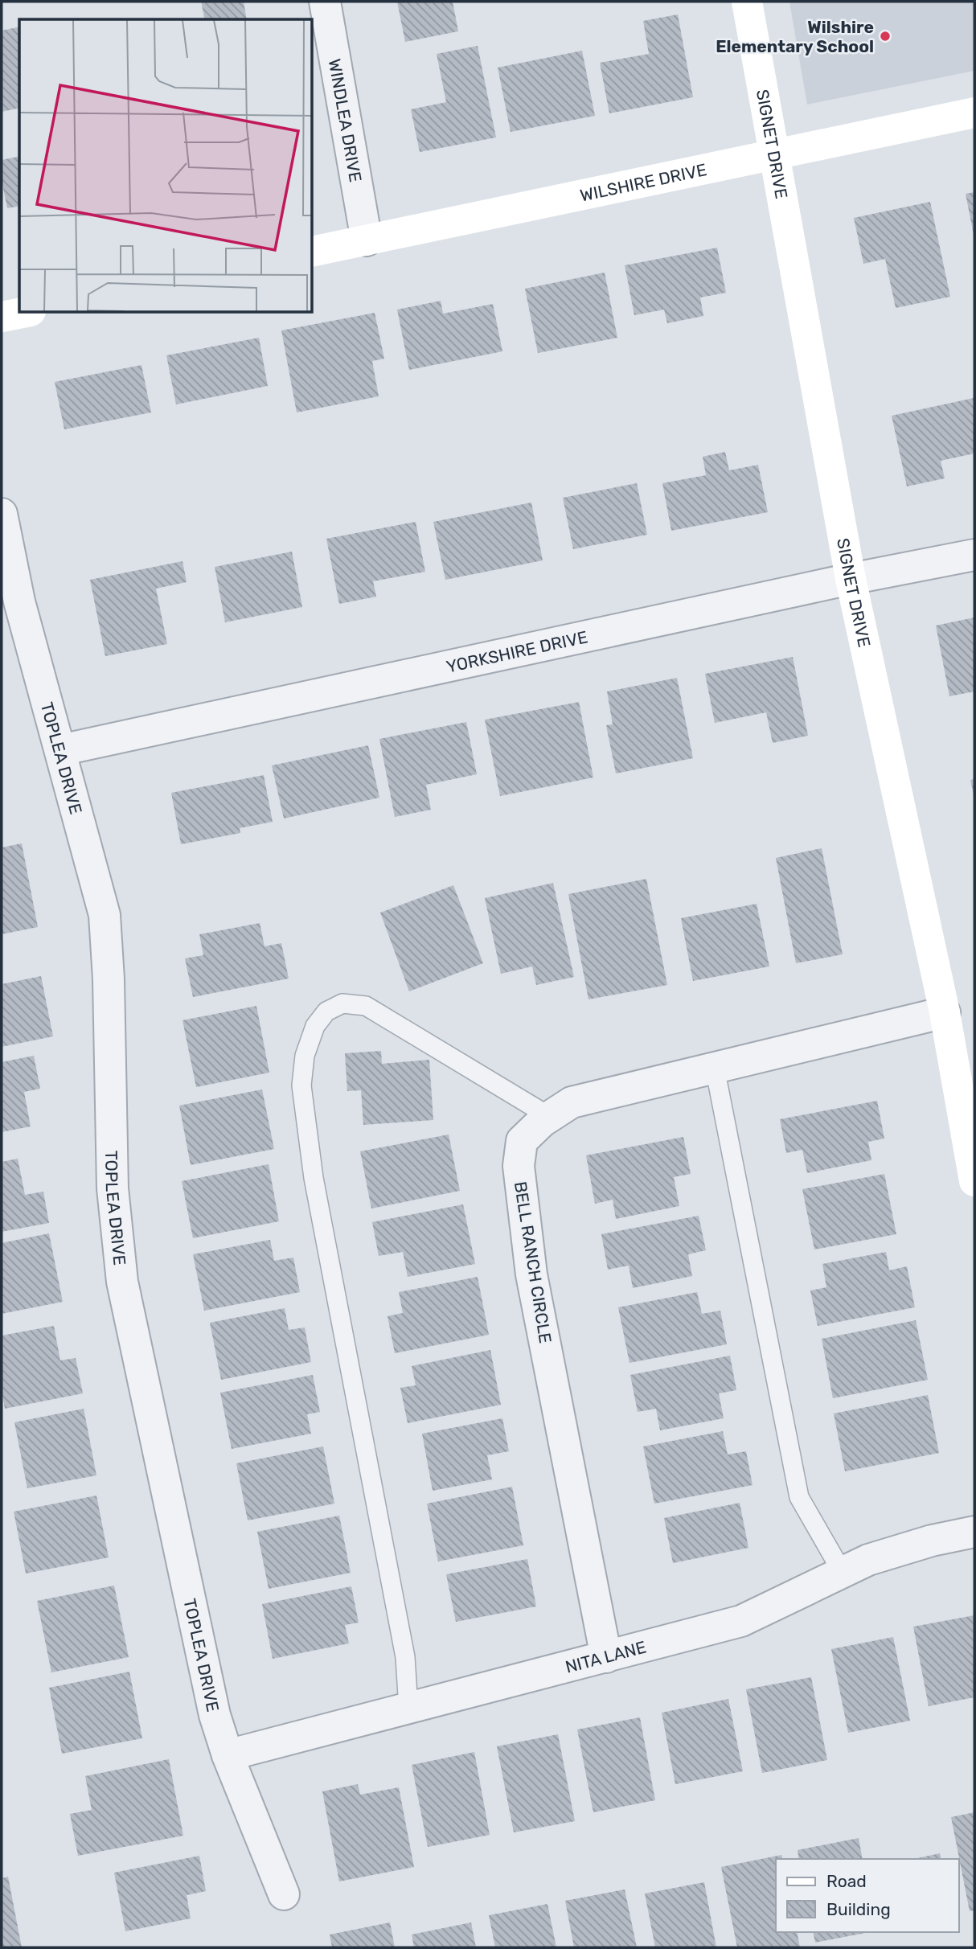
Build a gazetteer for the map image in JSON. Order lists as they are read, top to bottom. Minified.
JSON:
{"streets":{"street":["WINDLEA DRIVE","SIGNET DRIVE","WILSHIRE DRIVE","YORKSHIRE DRIVE","TOPLEA DRIVE","BELL RANCH CIRCLE","NITA LANE"]},"crossings":[["WINDLEA DRIVE","WILSHIRE DRIVE"],["SIGNET DRIVE","WILSHIRE DRIVE"],["SIGNET DRIVE","YORKSHIRE DRIVE"],["SIGNET DRIVE","BELL RANCH CIRCLE"],["YORKSHIRE DRIVE","TOPLEA DRIVE"],["TOPLEA DRIVE","NITA LANE"],["BELL RANCH CIRCLE","NITA LANE"]],"places":["Wilshire Elementary School"],"legend":["Road","Building"]}
